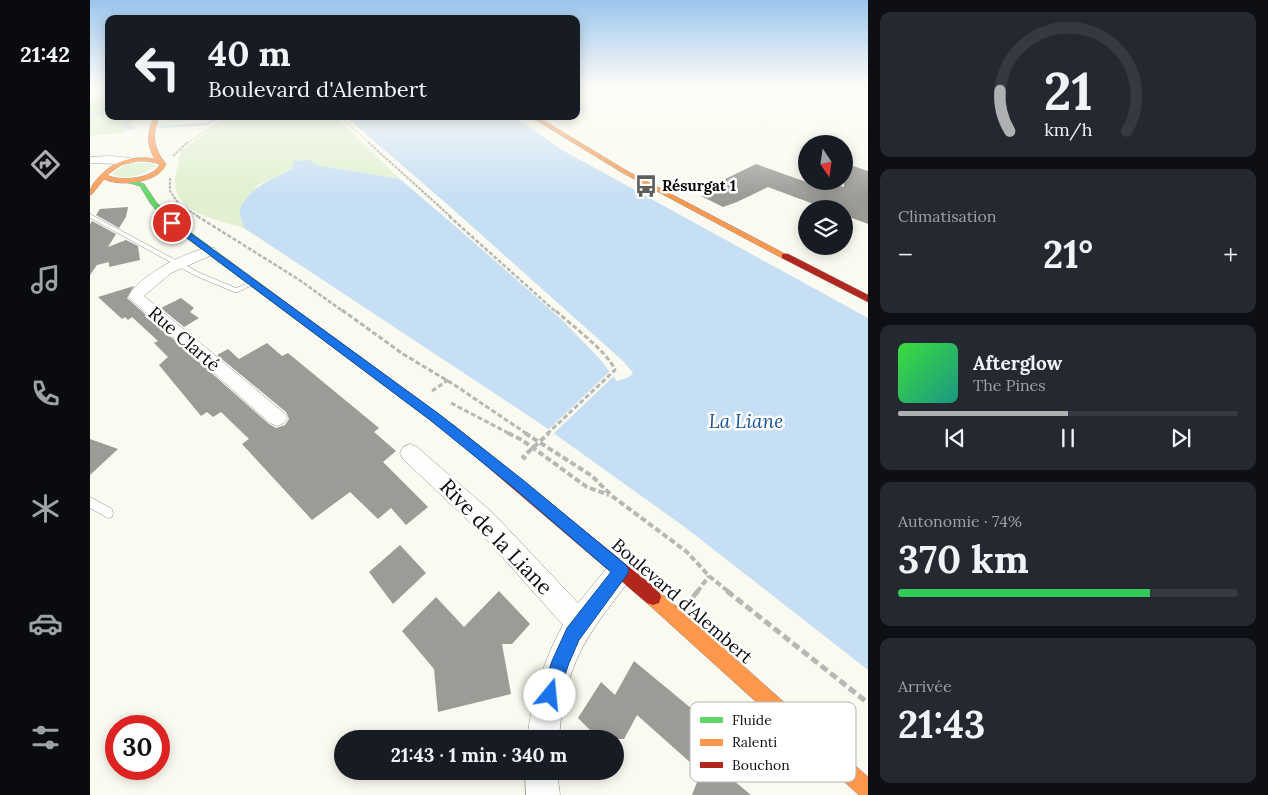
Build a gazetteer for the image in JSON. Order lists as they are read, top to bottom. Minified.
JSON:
{"streets":{"street":["Rue Clarté","Rive de la Liane","Boulevard d'Alembert"]},"crossings":[["Rue Clarté","Boulevard d'Alembert"]],"water":["La Liane"],"places":{"bus stop":["Résurgat 1"]},"legend":["Fluide","Ralenti","Bouchon"],"north":"bottom","page":{"tabs":"21:42","turn":["40 m","Boulevard d'Alembert"],"tile":["Climatisation",["Autonomie · 74%","370 km"],["Arrivée","21:43"]],"heat":["−","21°","+"],"song":["Afterglow","The Pines"],"limit":"30","trip":"21:43 · 1 min · 340 m","gauge":["21","km/h"]}}
